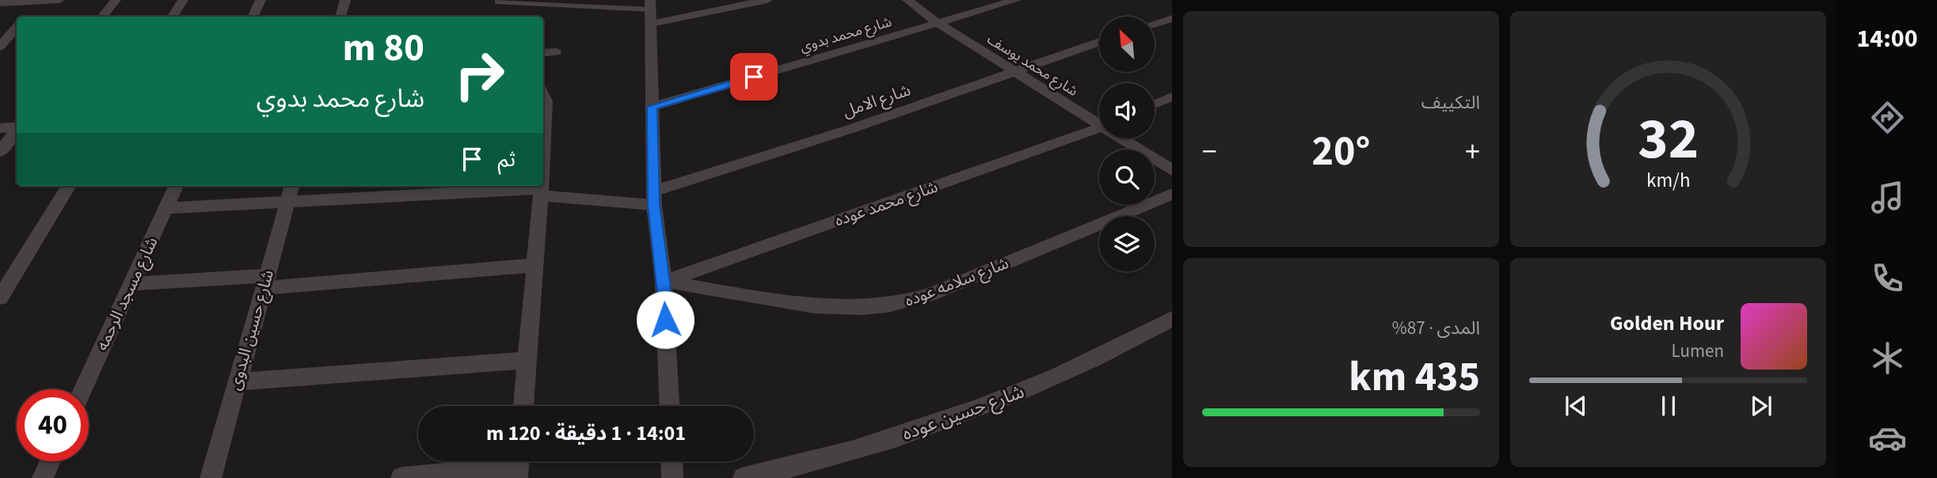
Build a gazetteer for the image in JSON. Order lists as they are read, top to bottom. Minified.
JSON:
{"streets":{"street":["شارع محمد بدوي","شارع محمد يوسف","شارع الامل","شارع محمد عوده","شارع سلامه عوده","شارع مسجد الرحمه","شارع حسين البدوى","شارع حسين عوده"]},"crossings":[["شارع محمد بدوي","شارع محمد يوسف"],["شارع محمد يوسف","شارع الامل"],["شارع محمد عوده","شارع سلامه عوده"]],"north":"top left","page":{"tabs":"14:00","tile":["التكييف",["المدى · 87%","435 km"]],"turn":["80 m","شارع محمد بدوي"],"heat":["−","20°","+"],"then":"ثم","song":["Golden Hour","Lumen"],"limit":"40","trip":"14:01 · 1 دقيقة · 120 m","gauge":["32","km/h"]}}
